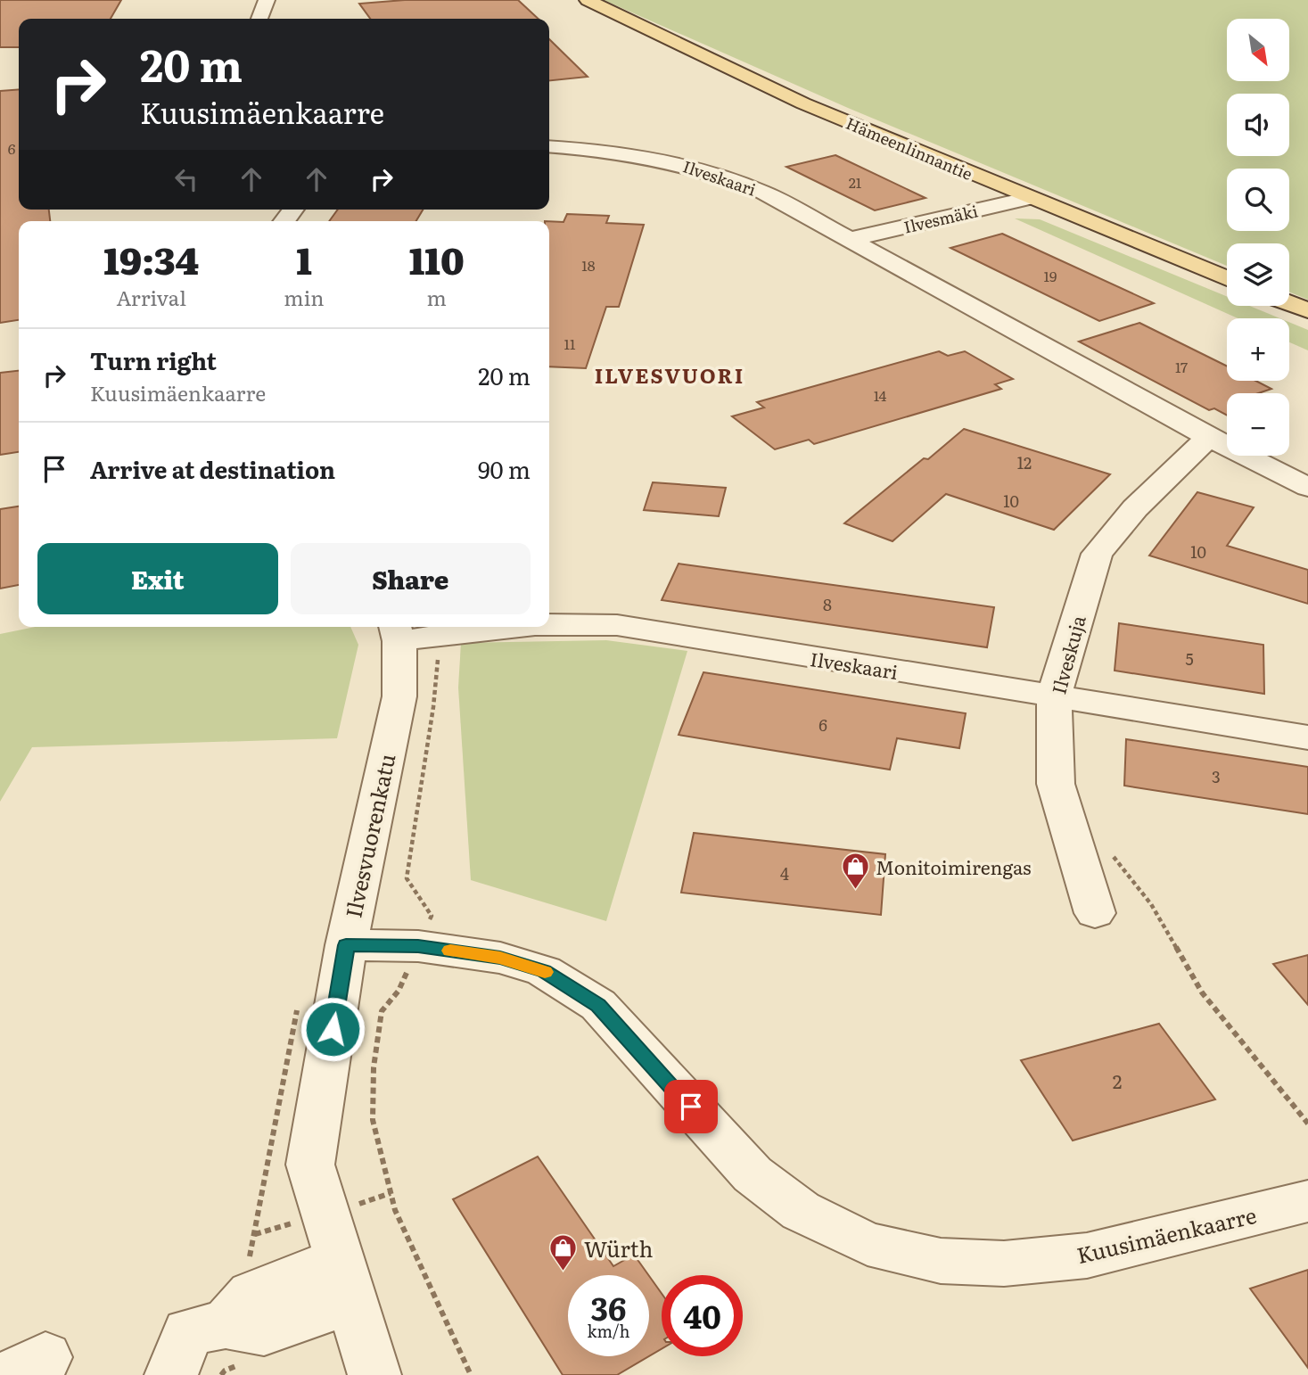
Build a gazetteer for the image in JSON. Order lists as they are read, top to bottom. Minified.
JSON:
{"streets":{"main road":["Hämeenlinnantie"],"street":["Ilveskaari","Ilvesmäki","Ilveskuja","Ilvesvuorenkatu","Kuusimäenkaarre"]},"crossings":[["Hämeenlinnantie","Ilvesmäki"],["Ilveskaari","Ilvesmäki"],["Ilveskaari","Ilveskuja"],["Ilveskaari","Ilvesvuorenkatu"],["Ilvesvuorenkatu","Kuusimäenkaarre"]],"districts":["ILVESVUORI"],"places":{"shop":["Monitoimirengas","Würth"]},"house_numbers":["6","21","18","19","11","17","14","12","10","10","8","5","6","3","4","2"],"north":"bottom right","page":{"map_buttons":["+","−"],"turn":["20 m","Kuusimäenkaarre"],"eta":["19:34","Arrival","1","min","110","m"],"list":[{"name":"Turn right","note":"Kuusimäenkaarre","value":"20 m"},{"name":"Arrive at destination","value":"90 m"}],"buttons":["Exit","Share"],"speed":"36 km/h","limit":"40"}}
